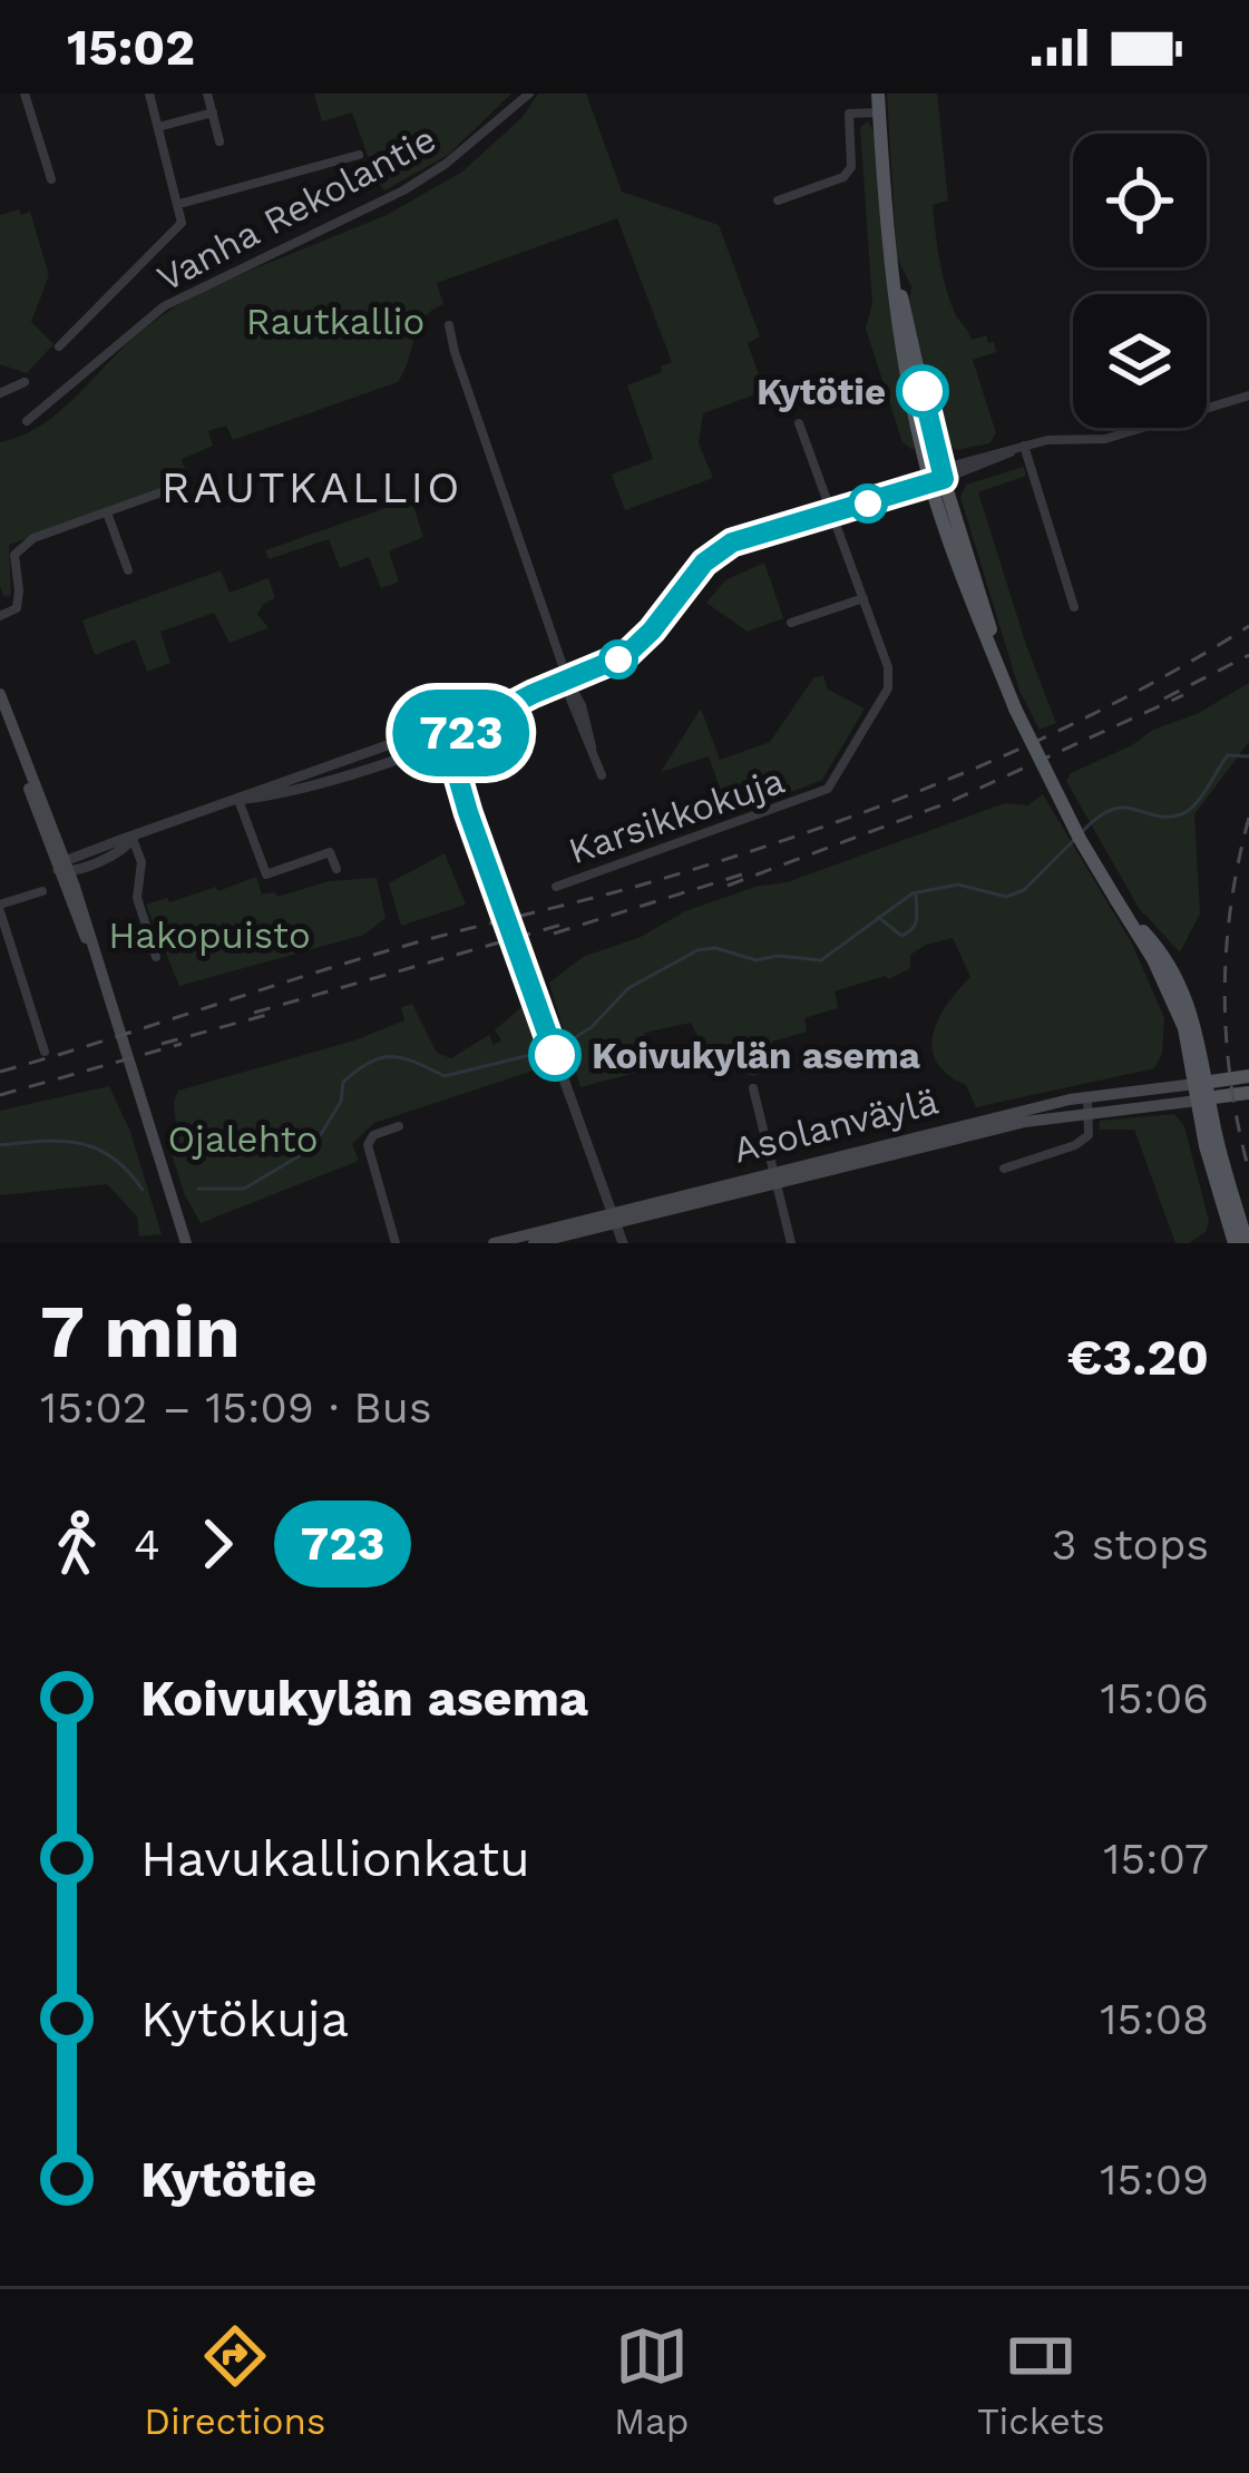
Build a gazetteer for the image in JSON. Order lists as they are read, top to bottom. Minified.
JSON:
{"streets":{"main road":["Asolanväylä"],"street":["Vanha Rekolantie","Karsikkokuja"]},"districts":["RAUTKALLIO"],"parks":["Rautkallio","Hakopuisto","Ojalehto"],"places":["Kytötie","Koivukylän asema"],"lines":["bus line 723"],"page":{"status":"15:02","on_map":"723","heading":["7 min","15:02 – 15:09 · Bus","€3.20"],"legs":["4","723","3 stops"],"list":[{"name":"Koivukylän asema","value":"15:06"},{"name":"Havukallionkatu","value":"15:07"},{"name":"Kytökuja","value":"15:08"},{"name":"Kytötie","value":"15:09"}],"tabs":["Directions","Map","Tickets"]}}
